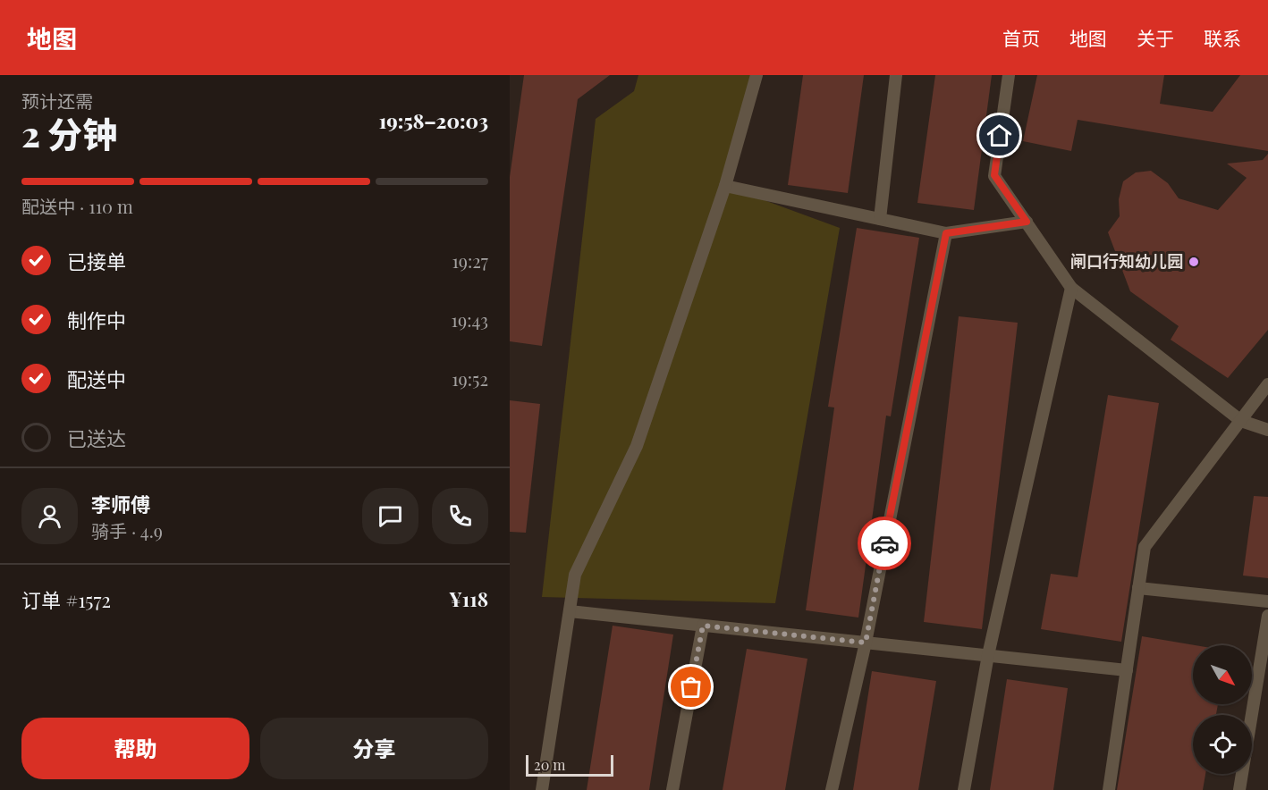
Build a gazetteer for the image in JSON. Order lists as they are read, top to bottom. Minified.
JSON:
{"places":["闸口行知幼儿园"],"scale_bar":"20 m","north":"bottom right","page":{"header":"地图","nav":["首页","地图","关于","联系"],"heading":["2 分钟","预计还需","19:58–20:03"],"panel":["李师傅","骑手 · 4.9","订单 #1572","¥118"],"bar":"配送中 · 110 m","list":[["已接单","19:27"],["制作中","19:43"],["配送中","19:52"],"已送达"],"buttons":["帮助","分享"],"scale":"20 m"}}
